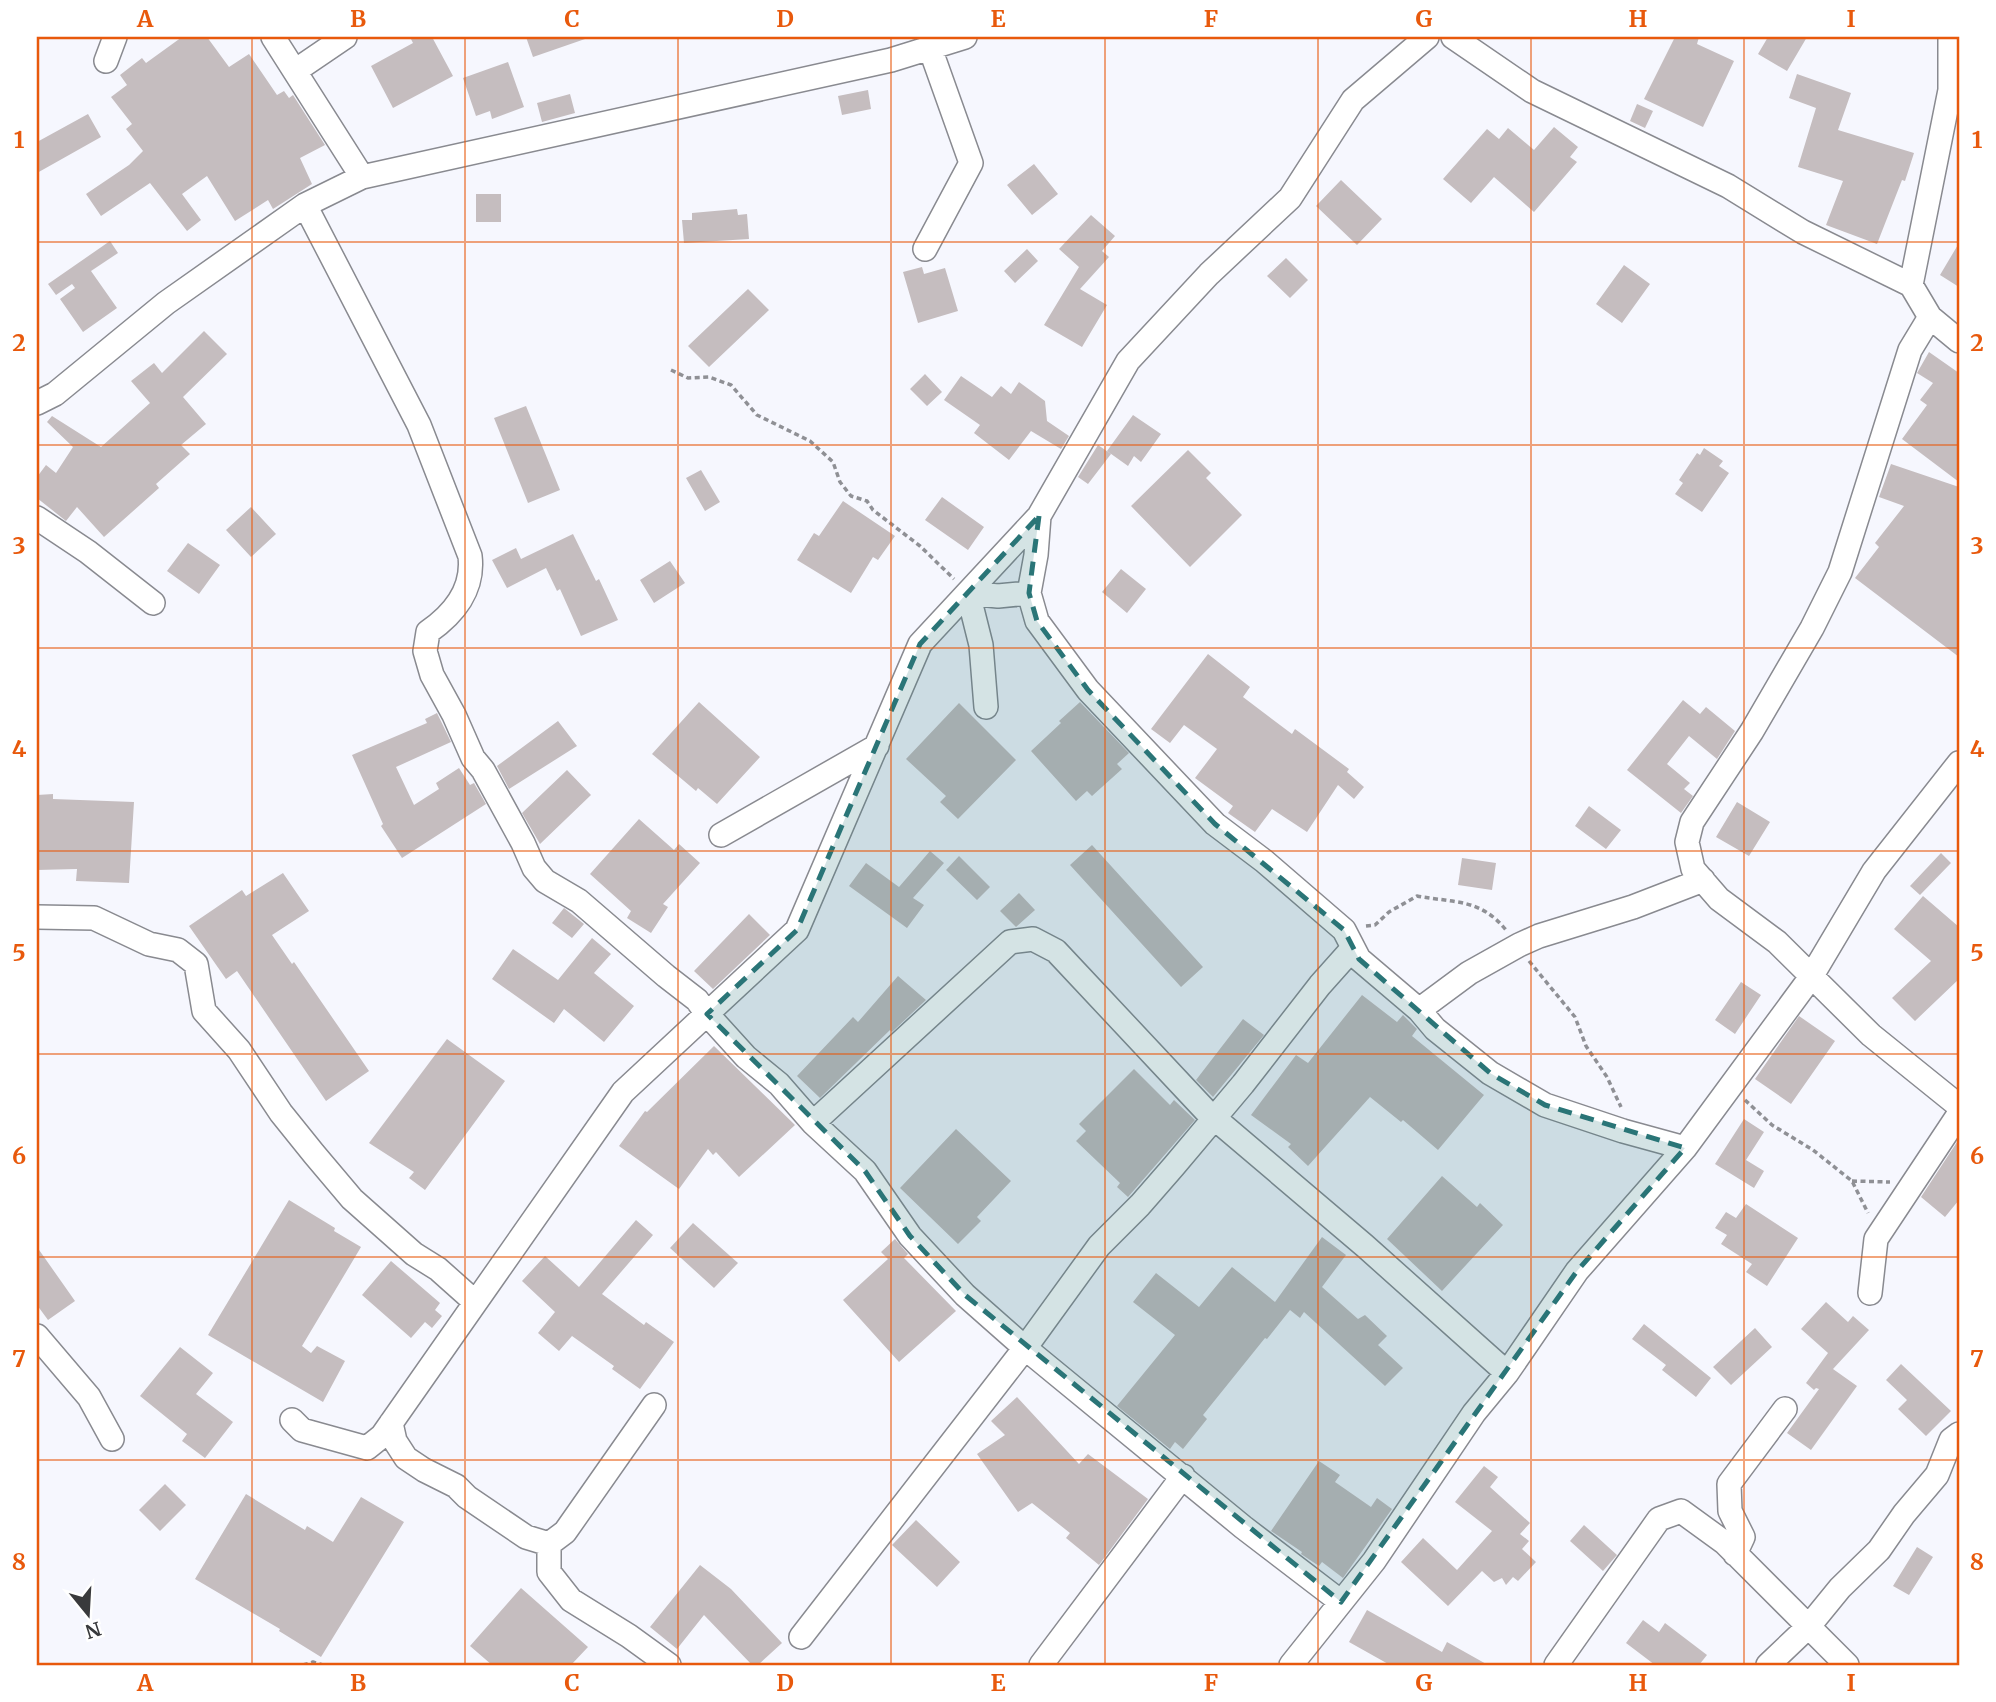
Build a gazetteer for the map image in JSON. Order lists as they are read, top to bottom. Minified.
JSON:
{"north":"bottom","grid":{"columns":["A","B","C","D","E","F","G","H","I"],"rows":["1","2","3","4","5","6","7","8"]}}
